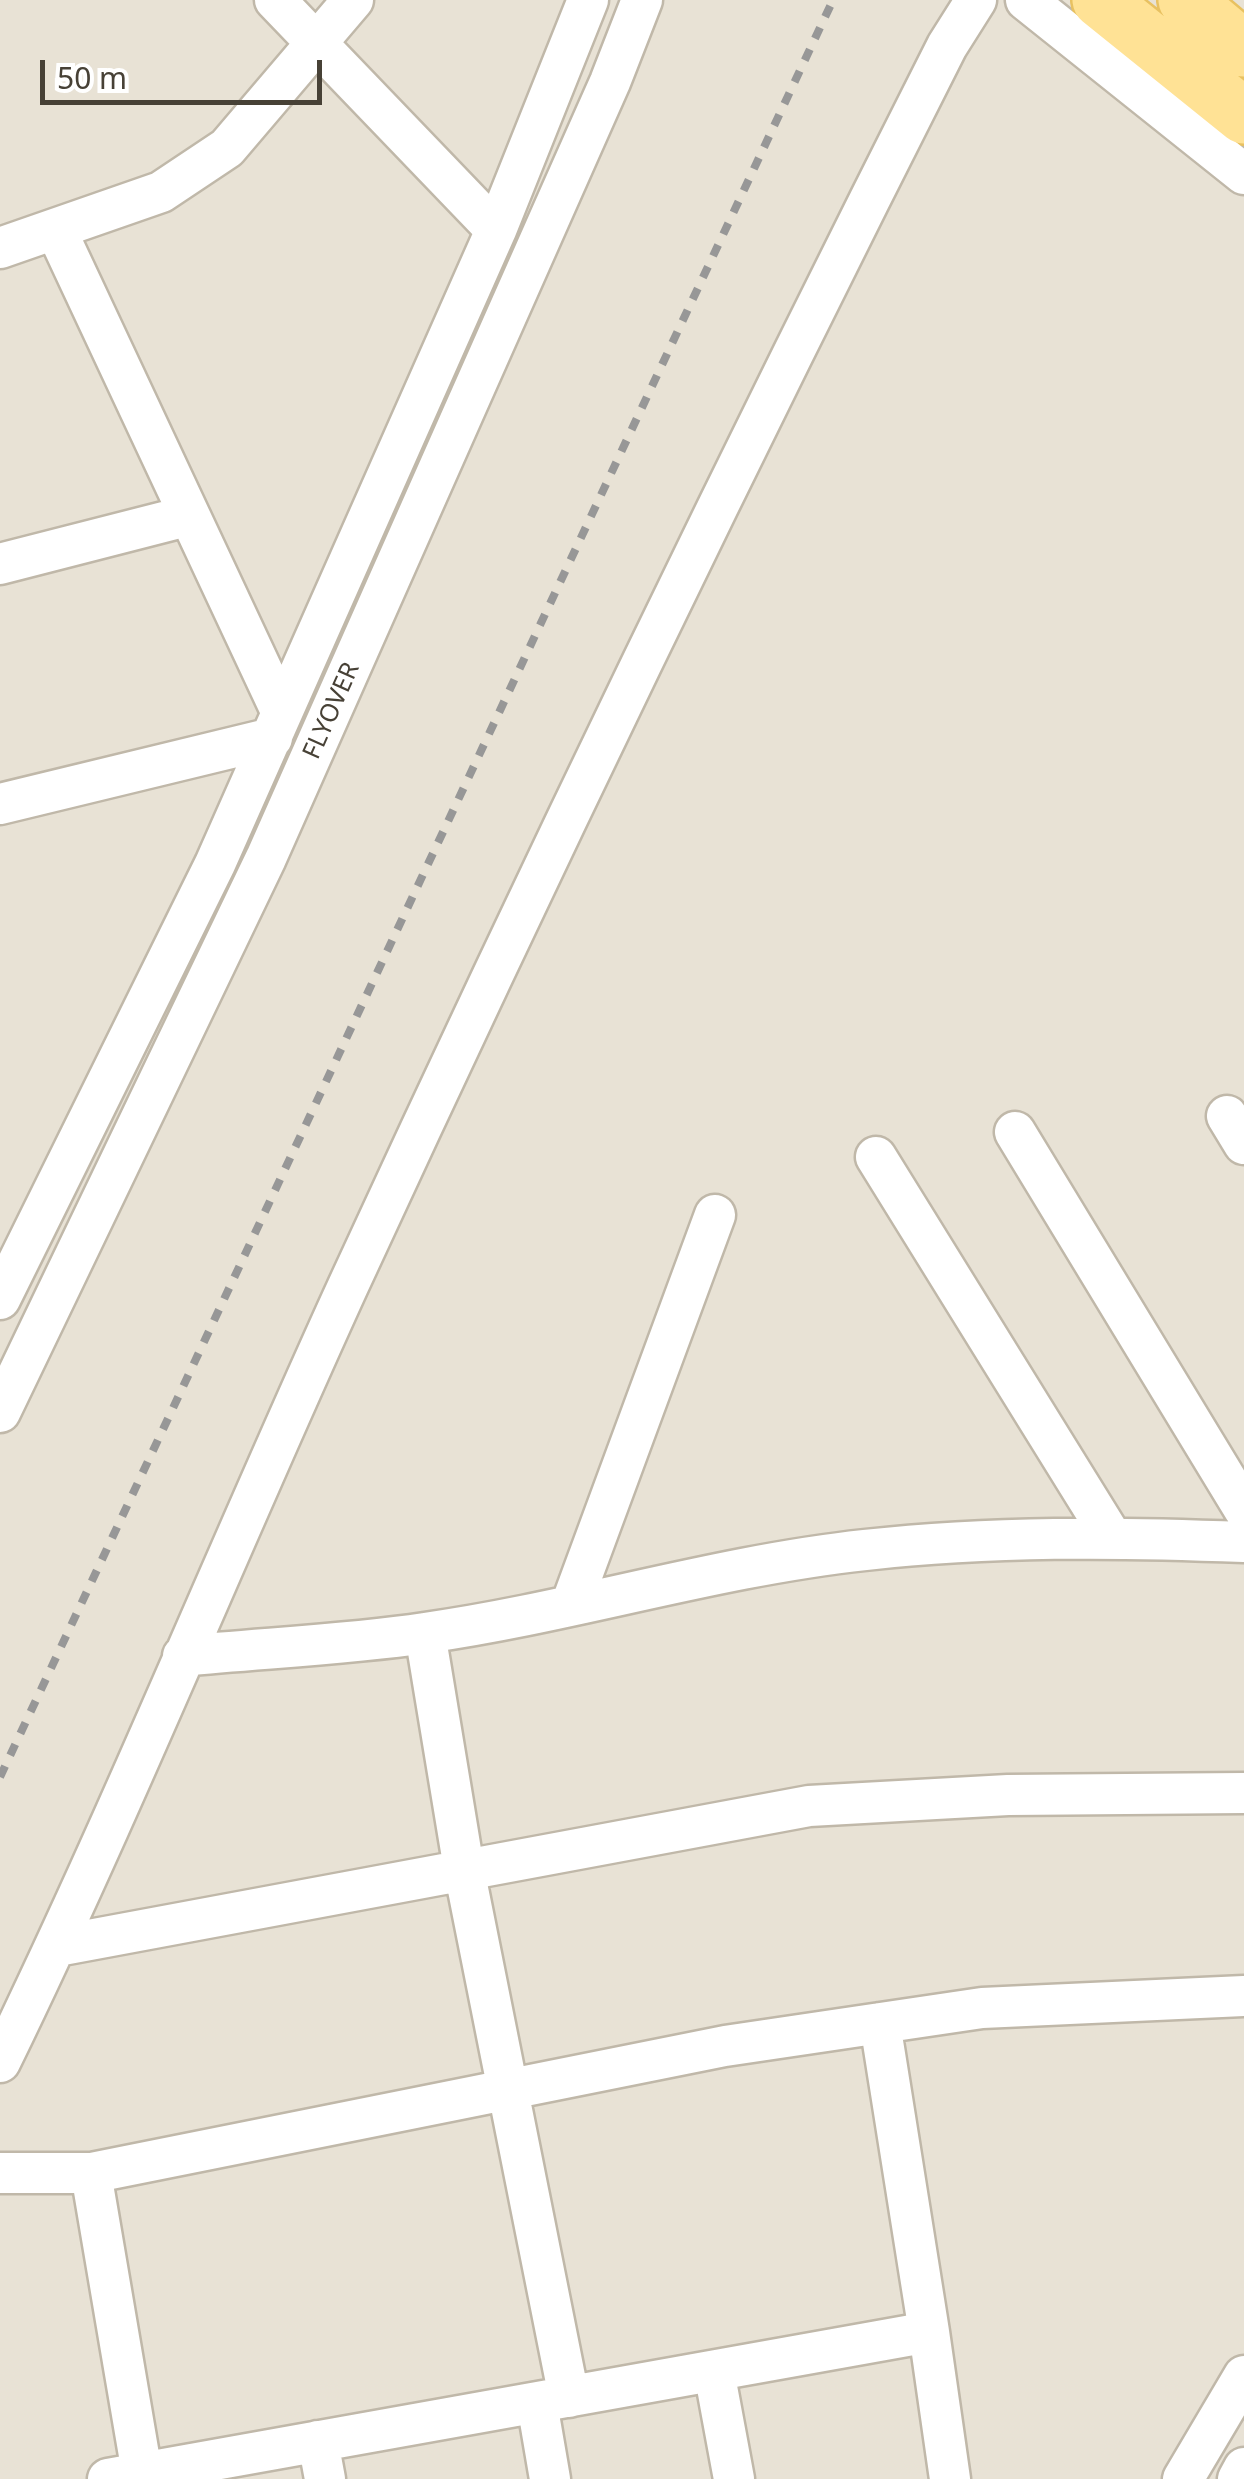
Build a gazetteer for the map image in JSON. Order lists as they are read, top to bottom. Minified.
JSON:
{"streets":{"street":["FLYOVER"]},"scale_bar":"50 m"}
